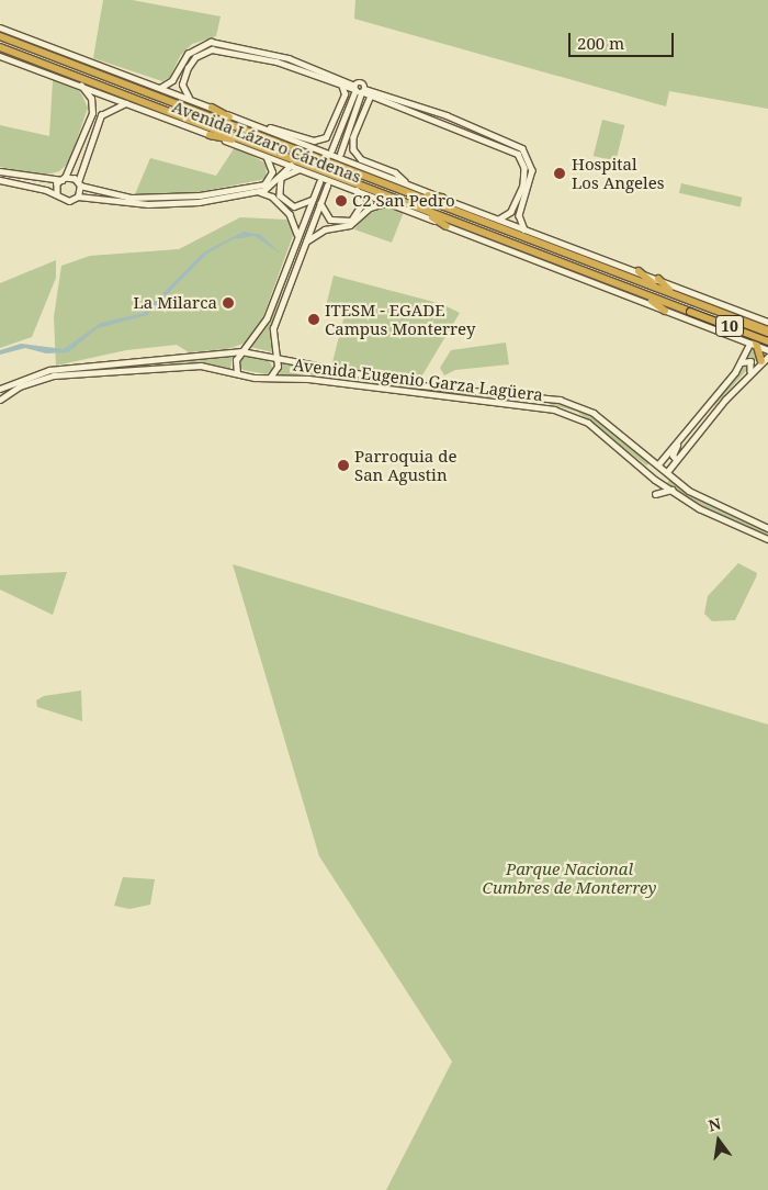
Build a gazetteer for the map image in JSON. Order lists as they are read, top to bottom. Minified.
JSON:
{"streets":{"highway":["Avenida Lázaro Cárdenas","10"],"street":["Avenida Eugenio Garza Lagüera"]},"parks":["Parque Nacional Cumbres de Monterrey"],"places":["Hospital Los Angeles","C2 San Pedro","La Milarca","ITESM - EGADE Campus Monterrey","Parroquia de San Agustin"],"scale_bar":"200 m","north":"top"}
